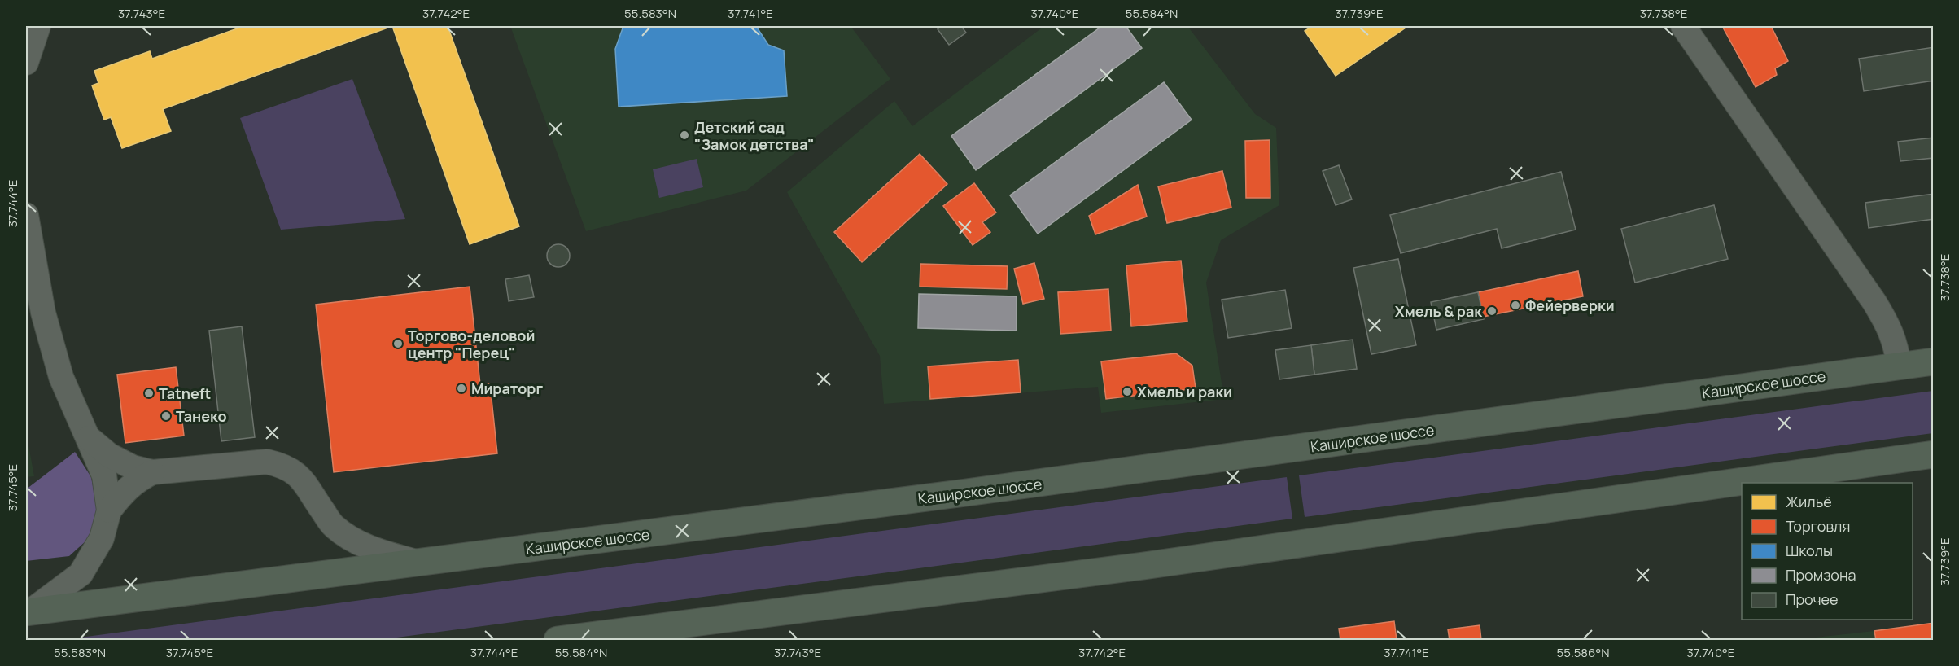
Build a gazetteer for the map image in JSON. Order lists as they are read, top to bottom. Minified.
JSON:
{"streets":{"highway":["Каширское шоссе"]},"places":["Детский сад \"Замок детства\"","Фейерверки","Хмель & рак","Торгово-деловой центр \"Перец\"","Мираторг","Хмель и раки","Tatneft","Танеко"],"legend":["Жильё","Торговля","Школы","Промзона","Прочее"],"coordinates":["37.743°E","37.742°E","55.583°N","37.741°E","37.740°E","55.584°N","37.739°E","37.738°E","37.744°E","37.745°E","55.586°N"]}
